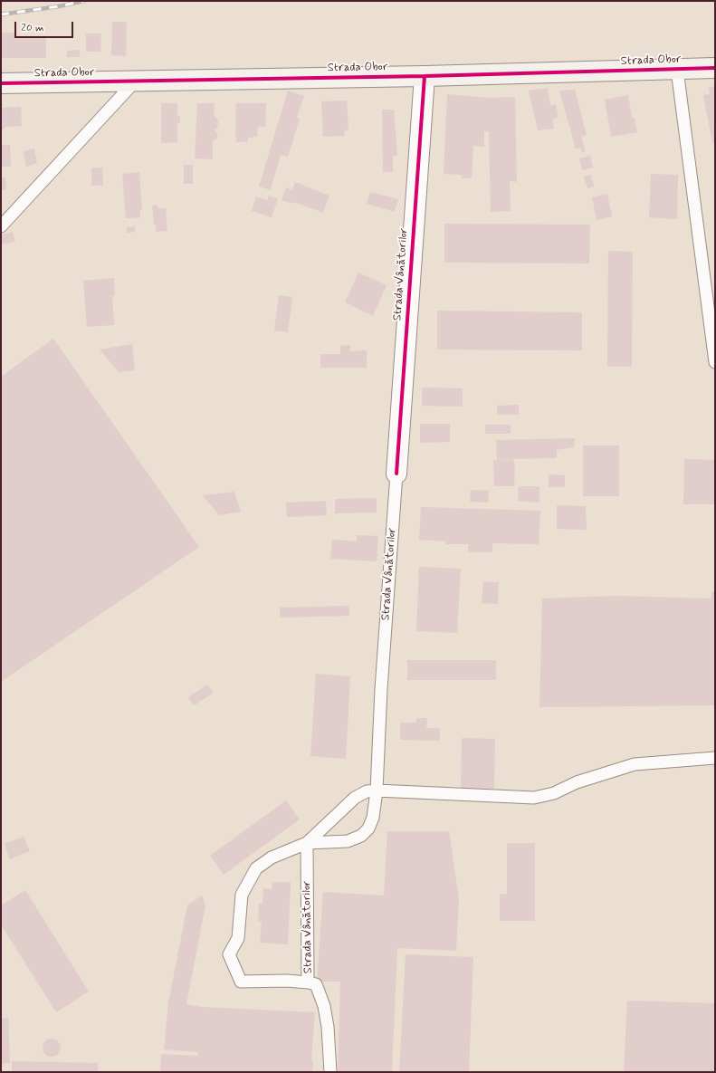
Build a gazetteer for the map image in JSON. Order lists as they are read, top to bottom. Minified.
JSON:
{"streets":{"street":["Strada Obor","Strada Vânătorilor"]},"crossings":[["Strada Obor","Strada Vânătorilor"]],"scale_bar":"20 m"}
